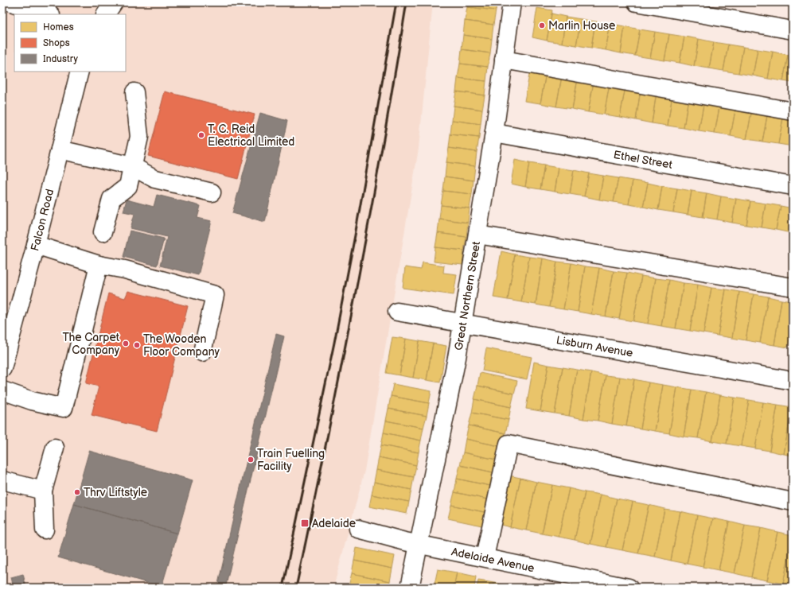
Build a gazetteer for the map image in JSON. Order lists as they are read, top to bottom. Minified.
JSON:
{"streets":{"street":["Ethel Street","Falcon Road","Great Northern Street","Lisburn Avenue","Adelaide Avenue"]},"crossings":[["Ethel Street","Great Northern Street"],["Great Northern Street","Lisburn Avenue"],["Great Northern Street","Adelaide Avenue"]],"places":{"other":["Marlin House","T. C. Reid Electrical Limited","The Carpet Company","The Wooden Floor Company","Train Fuelling Facility","Thrv Liftstyle"],"transit":["Adelaide"]},"legend":["Homes","Shops","Industry"]}
